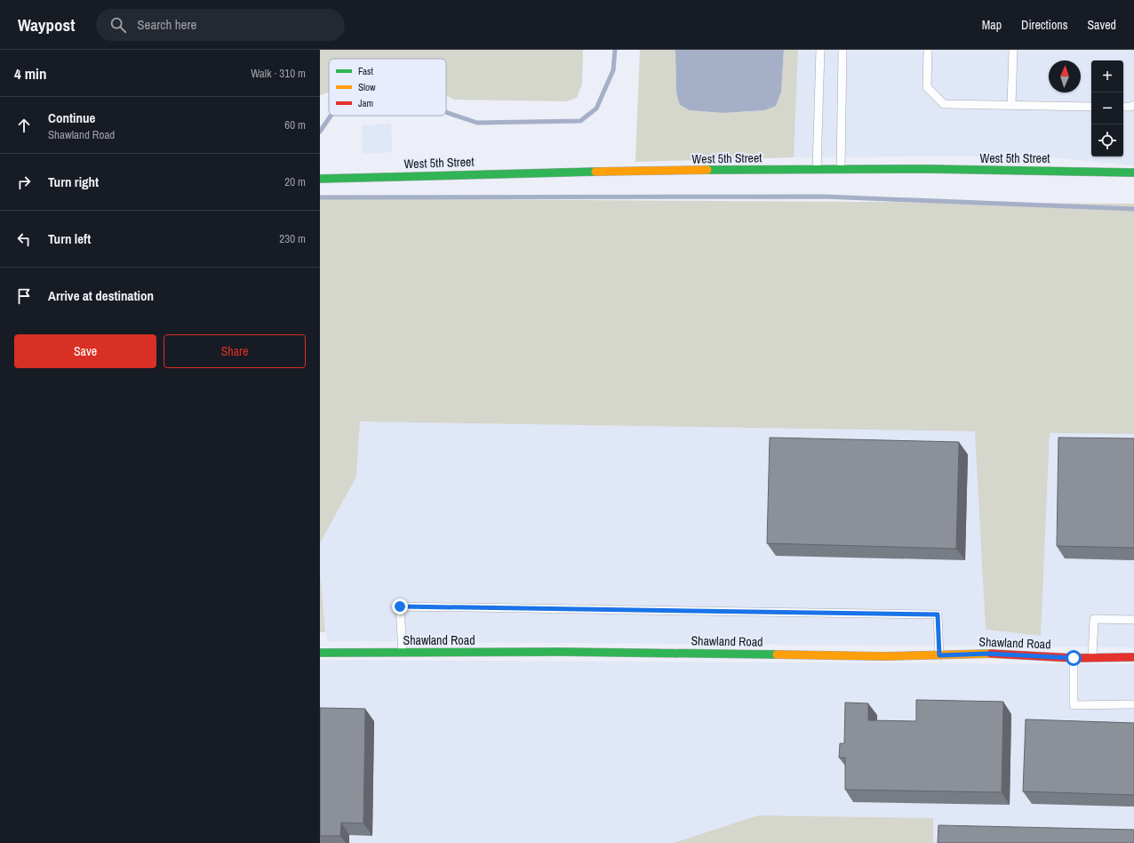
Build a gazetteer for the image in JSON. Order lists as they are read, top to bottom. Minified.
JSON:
{"streets":{"street":["West 5th Street","Shawland Road"]},"legend":["Fast","Slow","Jam"],"north":"top","page":{"header":"Waypost","search":"Search here","nav":["Map","Directions","Saved"],"heading":["4 min","Walk · 310 m"],"map_buttons":["+","−"],"list":[["Continue","Shawland Road","60 m"],["Turn right","20 m"],["Turn left","230 m"],"Arrive at destination"],"buttons":["Save","Share"]}}
